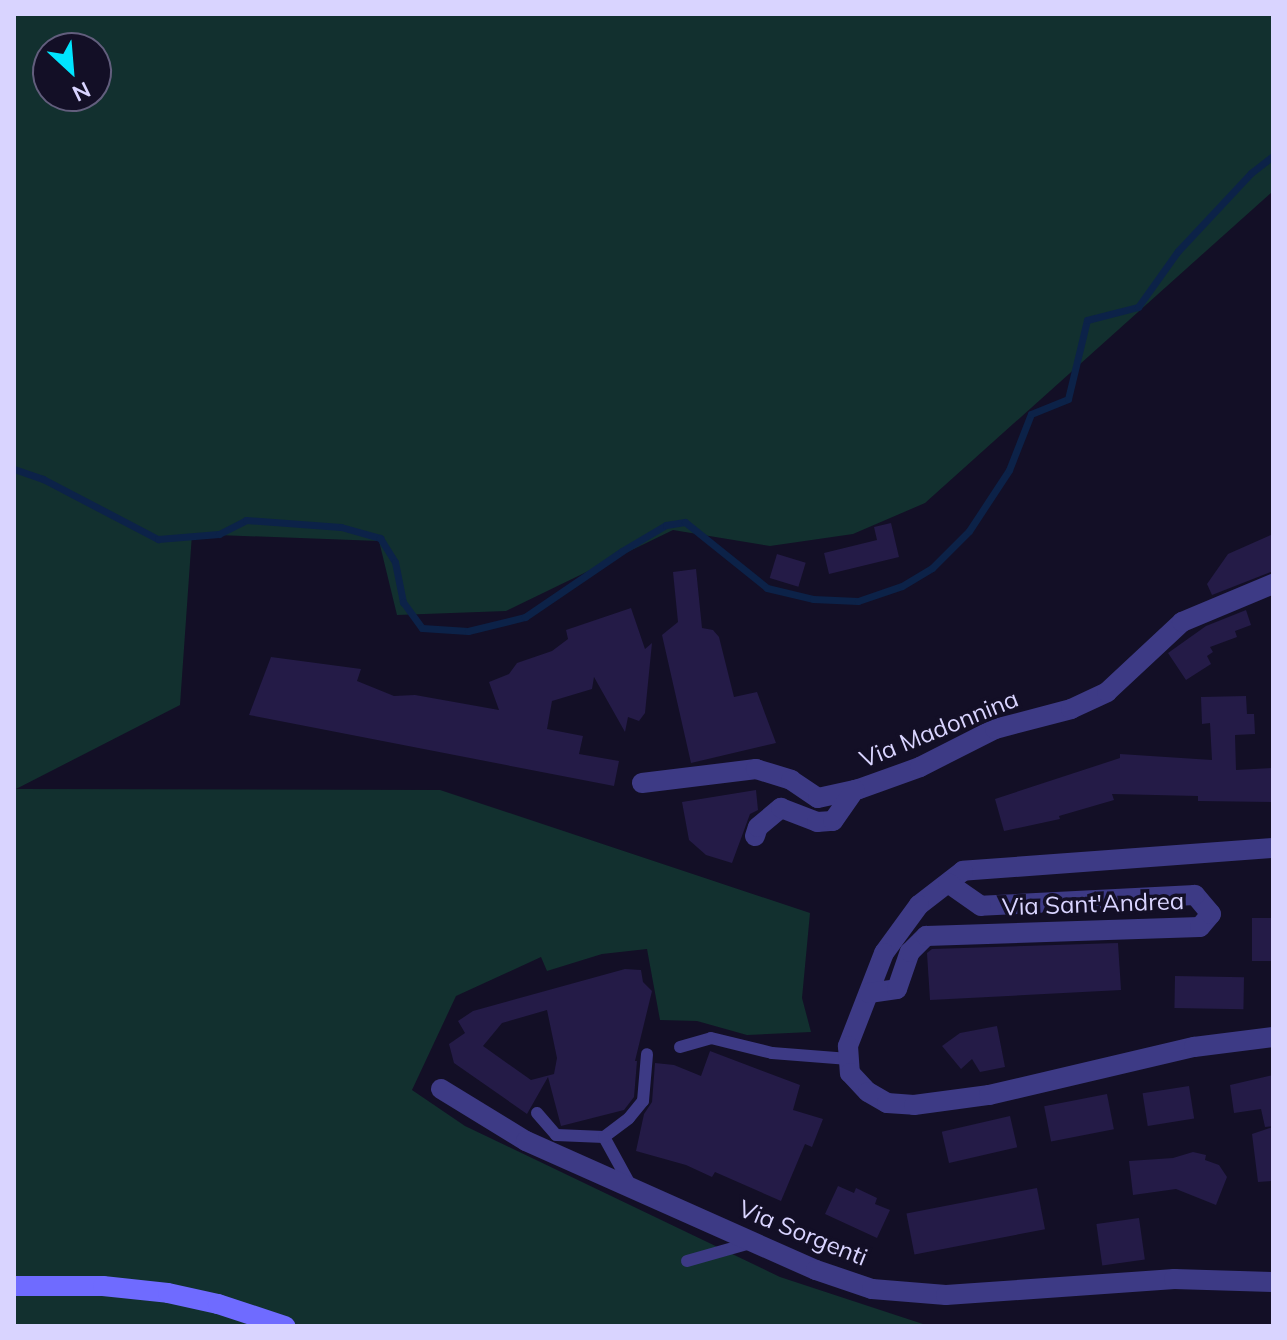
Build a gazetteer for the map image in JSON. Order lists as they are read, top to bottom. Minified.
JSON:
{"streets":{"street":["Via Madonnina","Via Sant'Andrea","Via Sorgenti"]},"north":"bottom right"}
